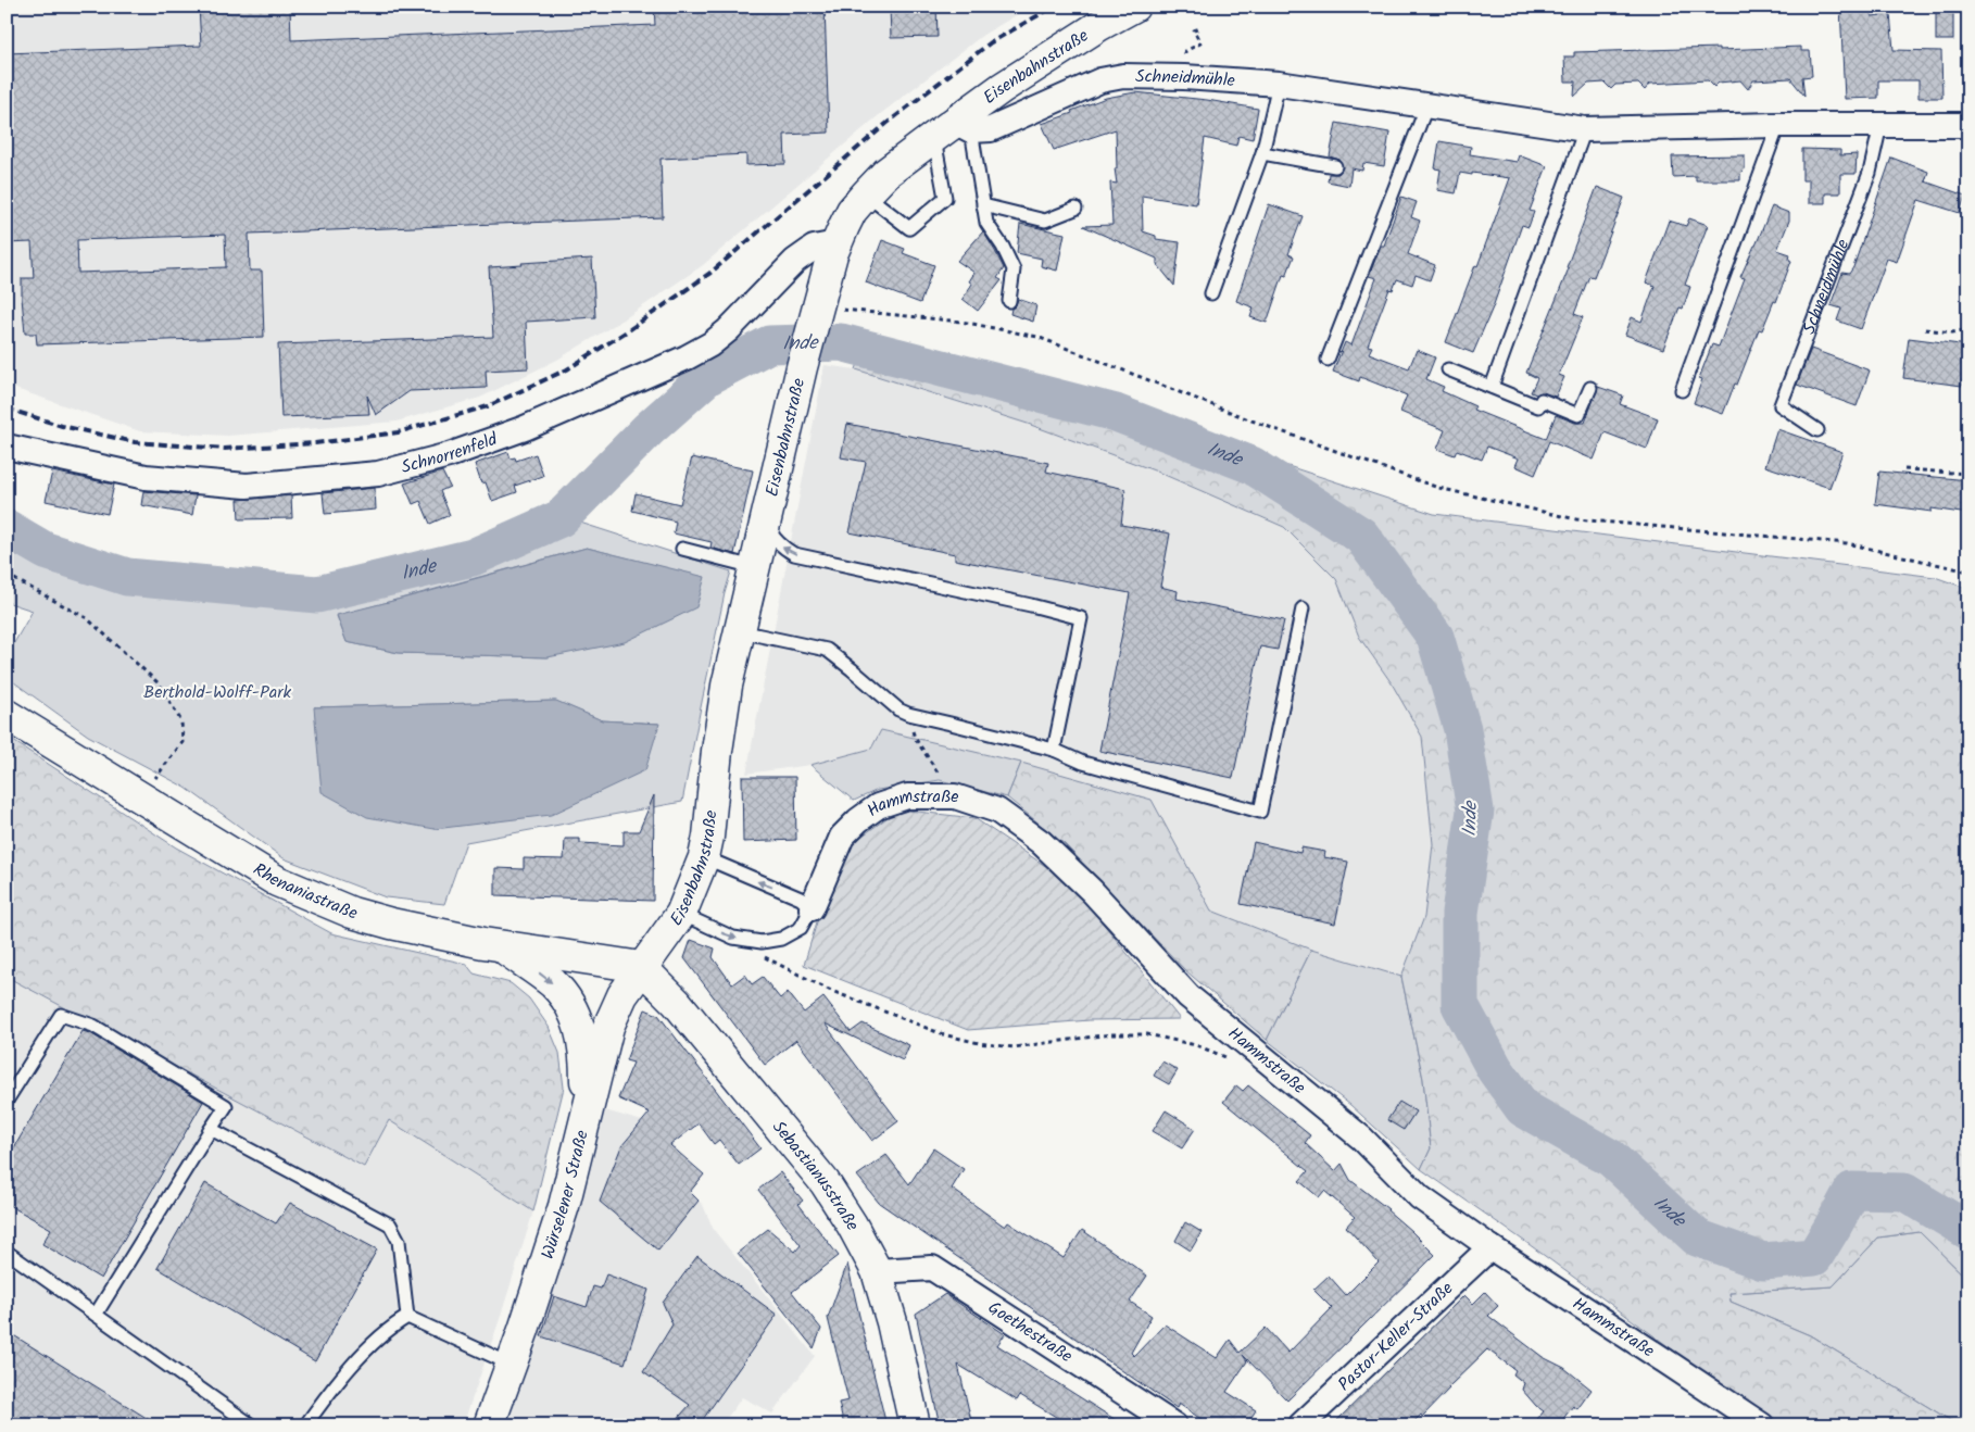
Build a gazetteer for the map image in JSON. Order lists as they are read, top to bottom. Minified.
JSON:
{"streets":{"main road":["Eisenbahnstraße","Rhenaniastraße","Sebastianusstraße","Würselener Straße"],"street":["Schneidmühle","Schnorrenfeld","Hammstraße","Goethestraße","Pastor-Keller-Straße"]},"crossings":[["Eisenbahnstraße","Schneidmühle"],["Eisenbahnstraße","Schnorrenfeld"],["Eisenbahnstraße","Rhenaniastraße"],["Eisenbahnstraße","Sebastianusstraße"],["Eisenbahnstraße","Würselener Straße"],["Hammstraße","Pastor-Keller-Straße"],["Rhenaniastraße","Sebastianusstraße"],["Rhenaniastraße","Würselener Straße"],["Sebastianusstraße","Würselener Straße"],["Sebastianusstraße","Goethestraße"]],"water":["Inde"],"parks":["Berthold-Wolff-Park"]}
